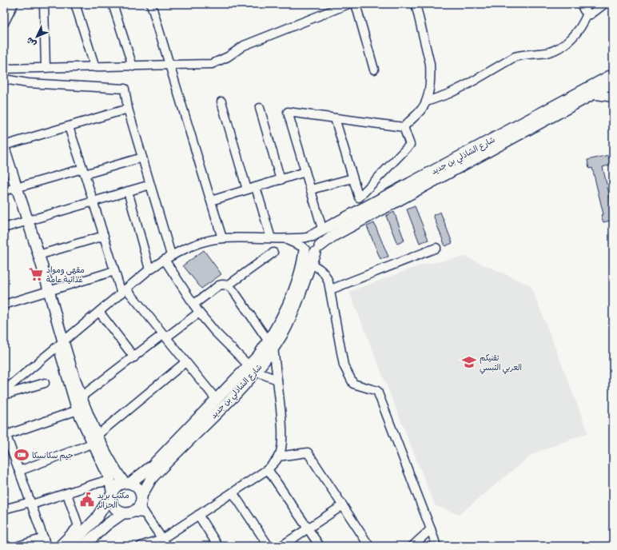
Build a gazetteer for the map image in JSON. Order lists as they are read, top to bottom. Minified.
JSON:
{"streets":{"main road":["شارع الشاذلي بن جديد"]},"places":{"supermarket":["مقهى ومواد غذائية عامة"],"school or university":["تقنيكم العربي التبسي"],"sports":["جيم سكانسكا"],"public building":["مكتب بريد الجزائر"]},"north":"bottom left"}
